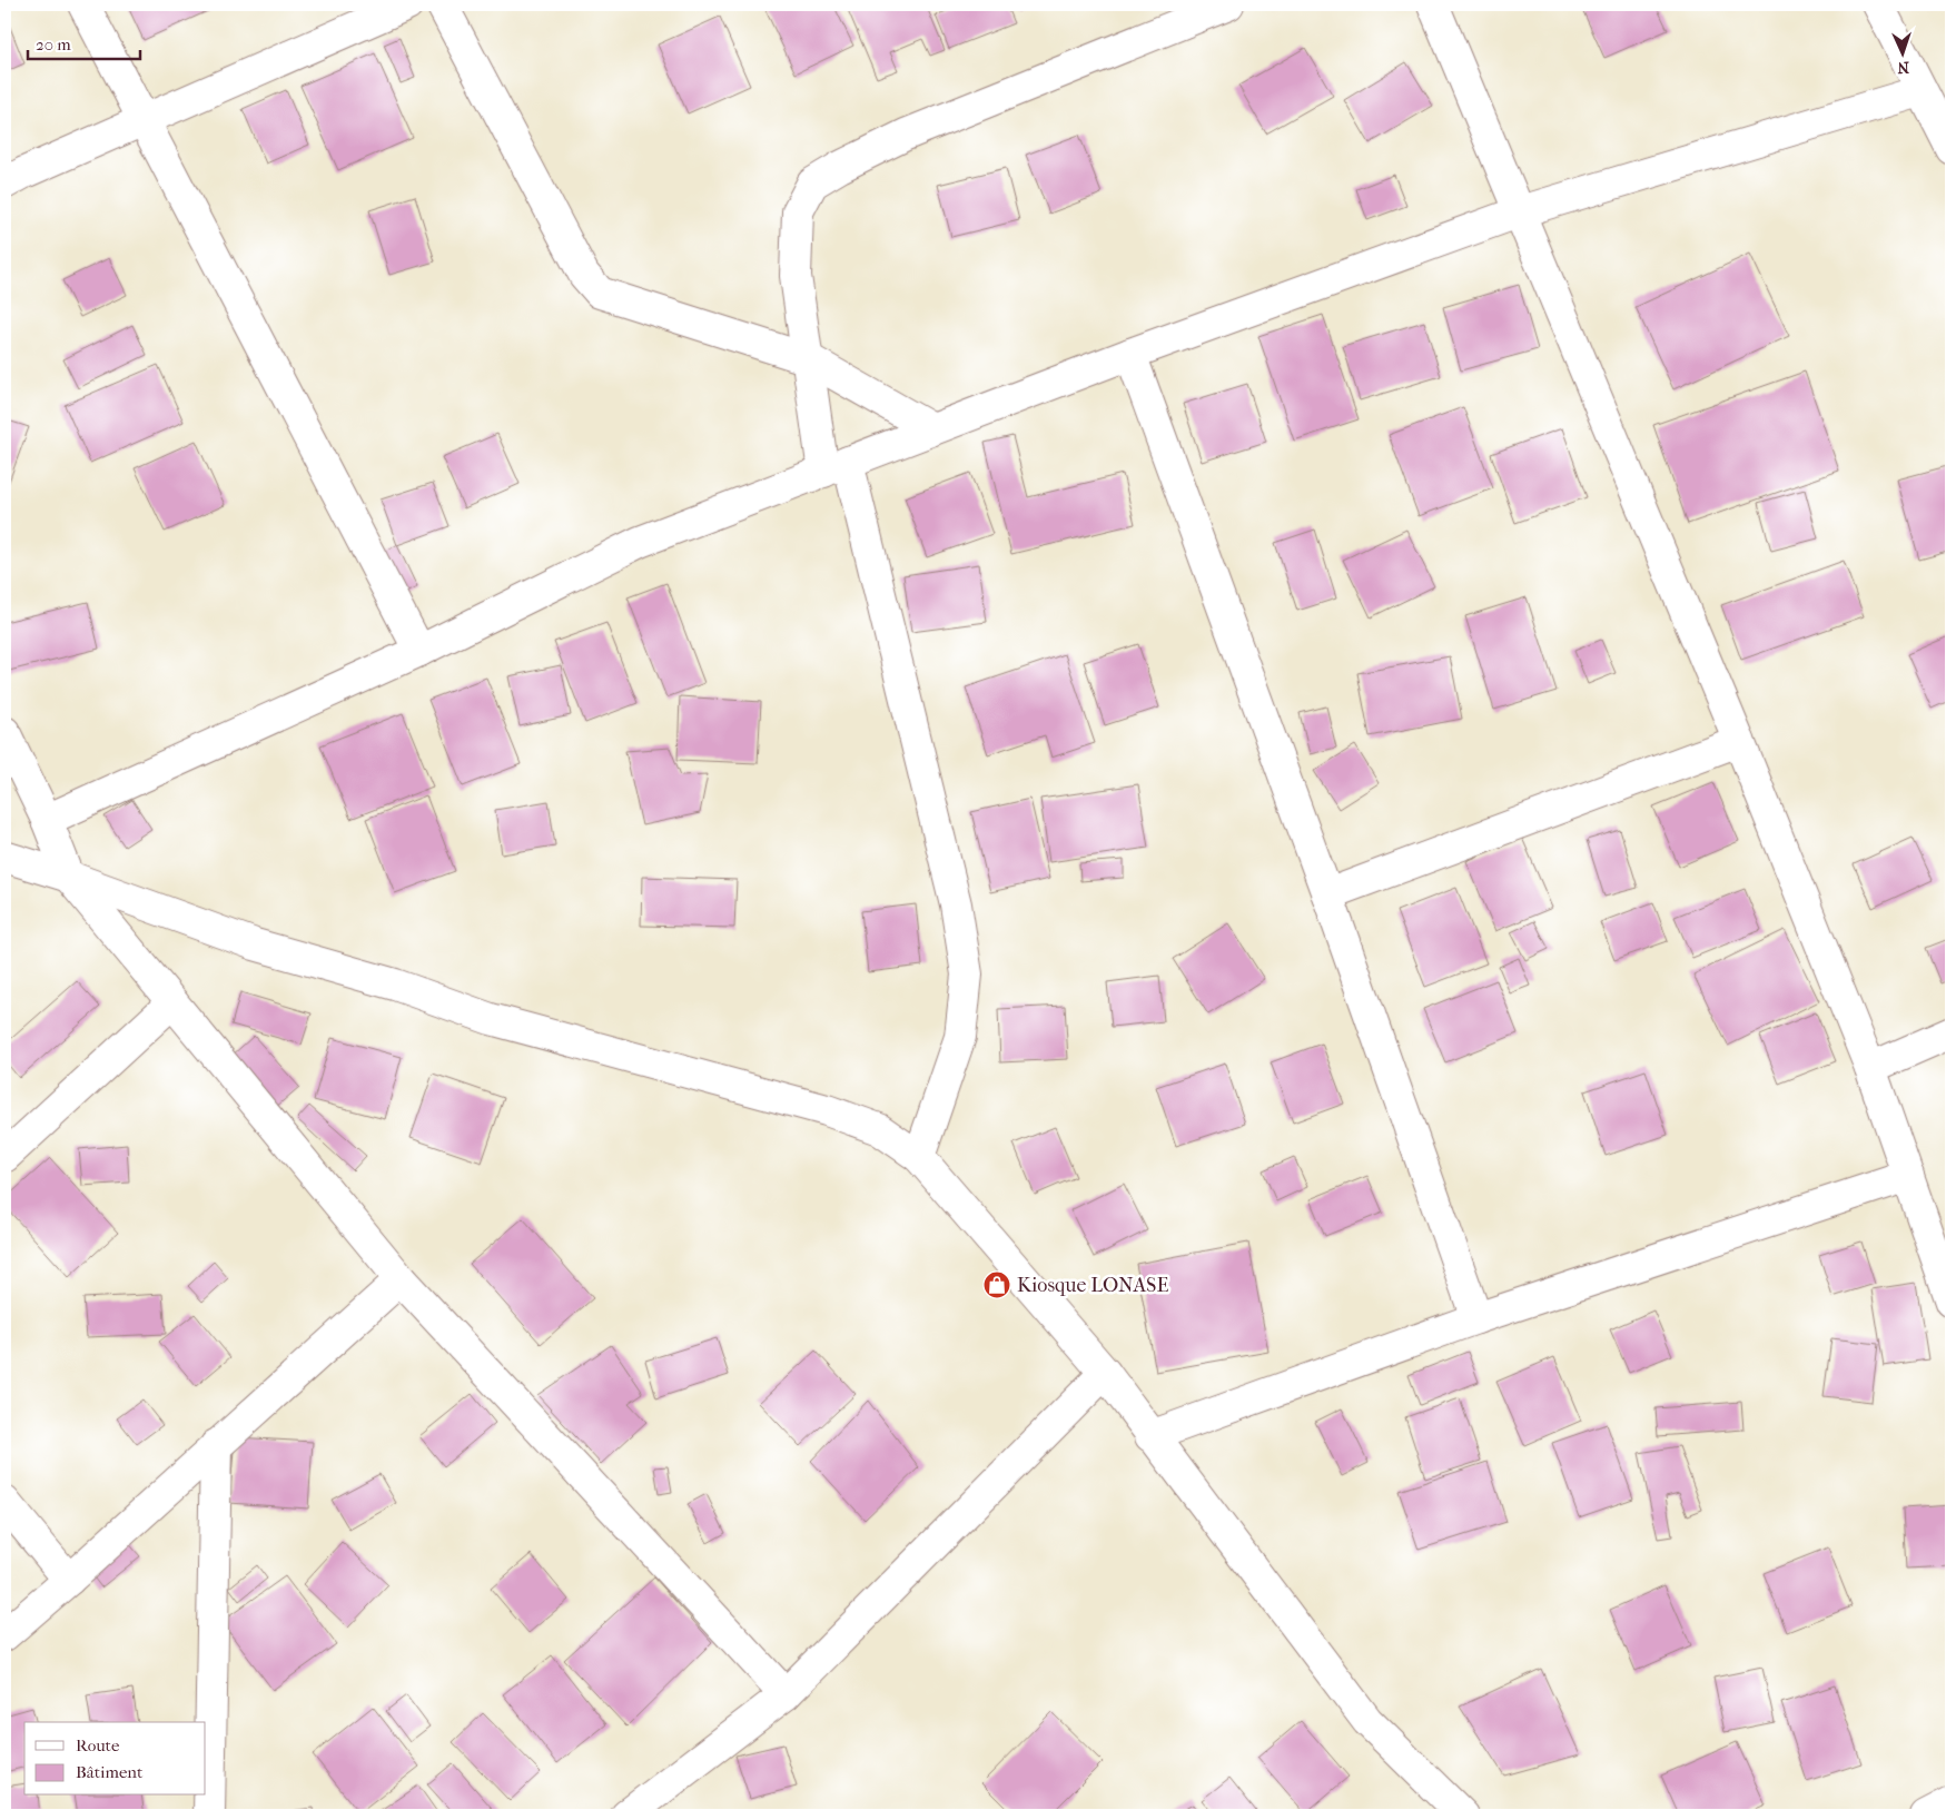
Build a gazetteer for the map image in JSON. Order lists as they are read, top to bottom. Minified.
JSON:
{"places":{"shop":["Kiosque LONASE"]},"legend":["Route","Bâtiment"],"scale_bar":"20 m","north":"bottom"}
